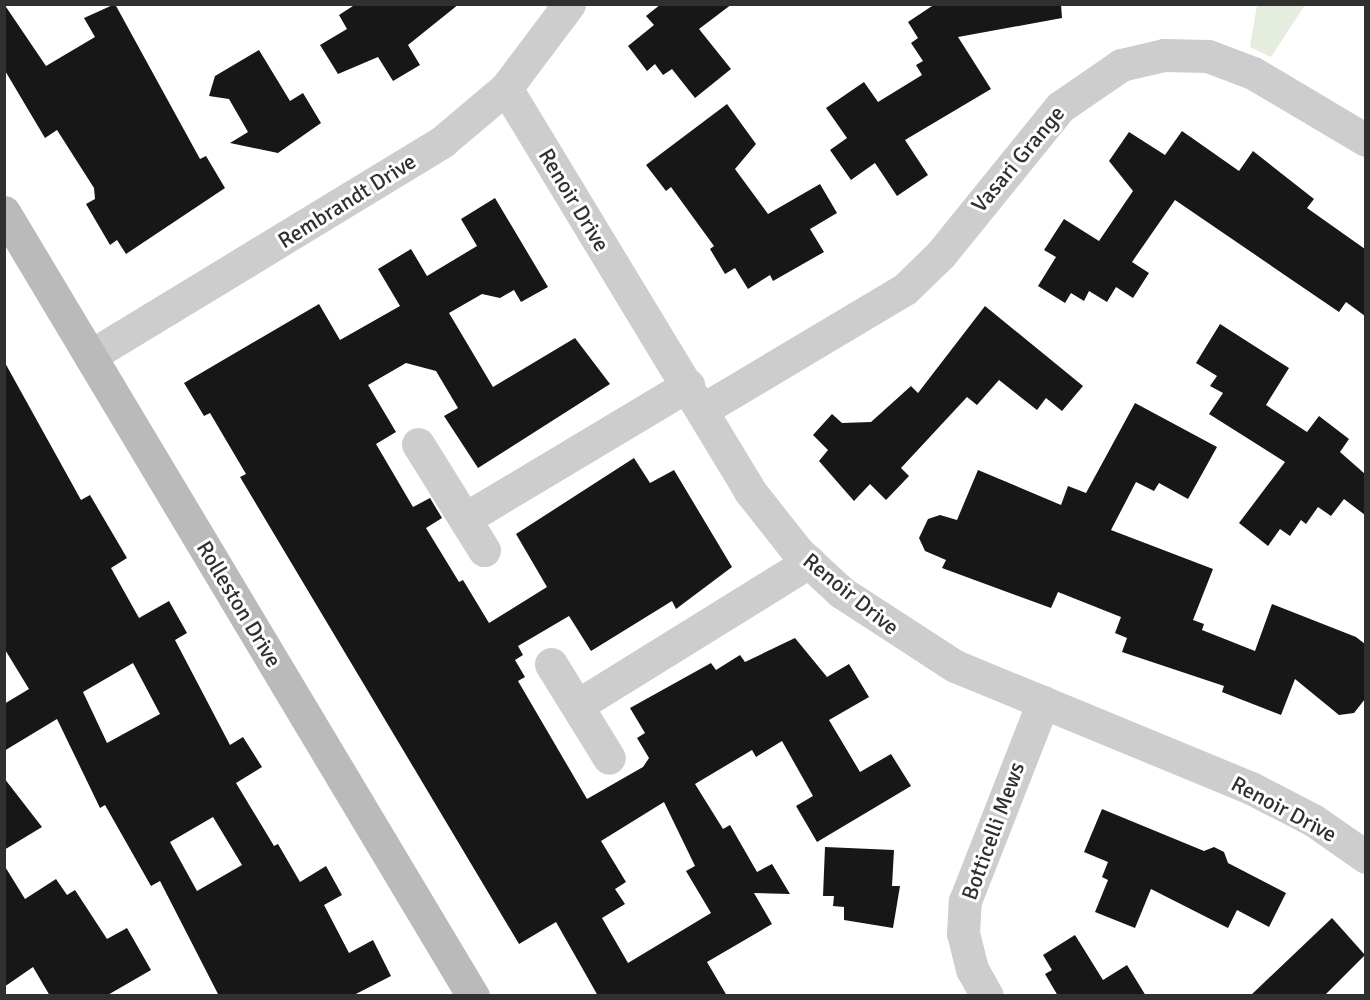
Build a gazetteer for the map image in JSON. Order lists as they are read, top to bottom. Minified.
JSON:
{"streets":{"main road":["Rolleston Drive"],"street":["Vasari Grange","Renoir Drive","Rembrandt Drive","Botticelli Mews"]},"crossings":[["Vasari Grange","Renoir Drive"],["Renoir Drive","Rembrandt Drive"],["Renoir Drive","Botticelli Mews"],["Rembrandt Drive","Rolleston Drive"]]}
